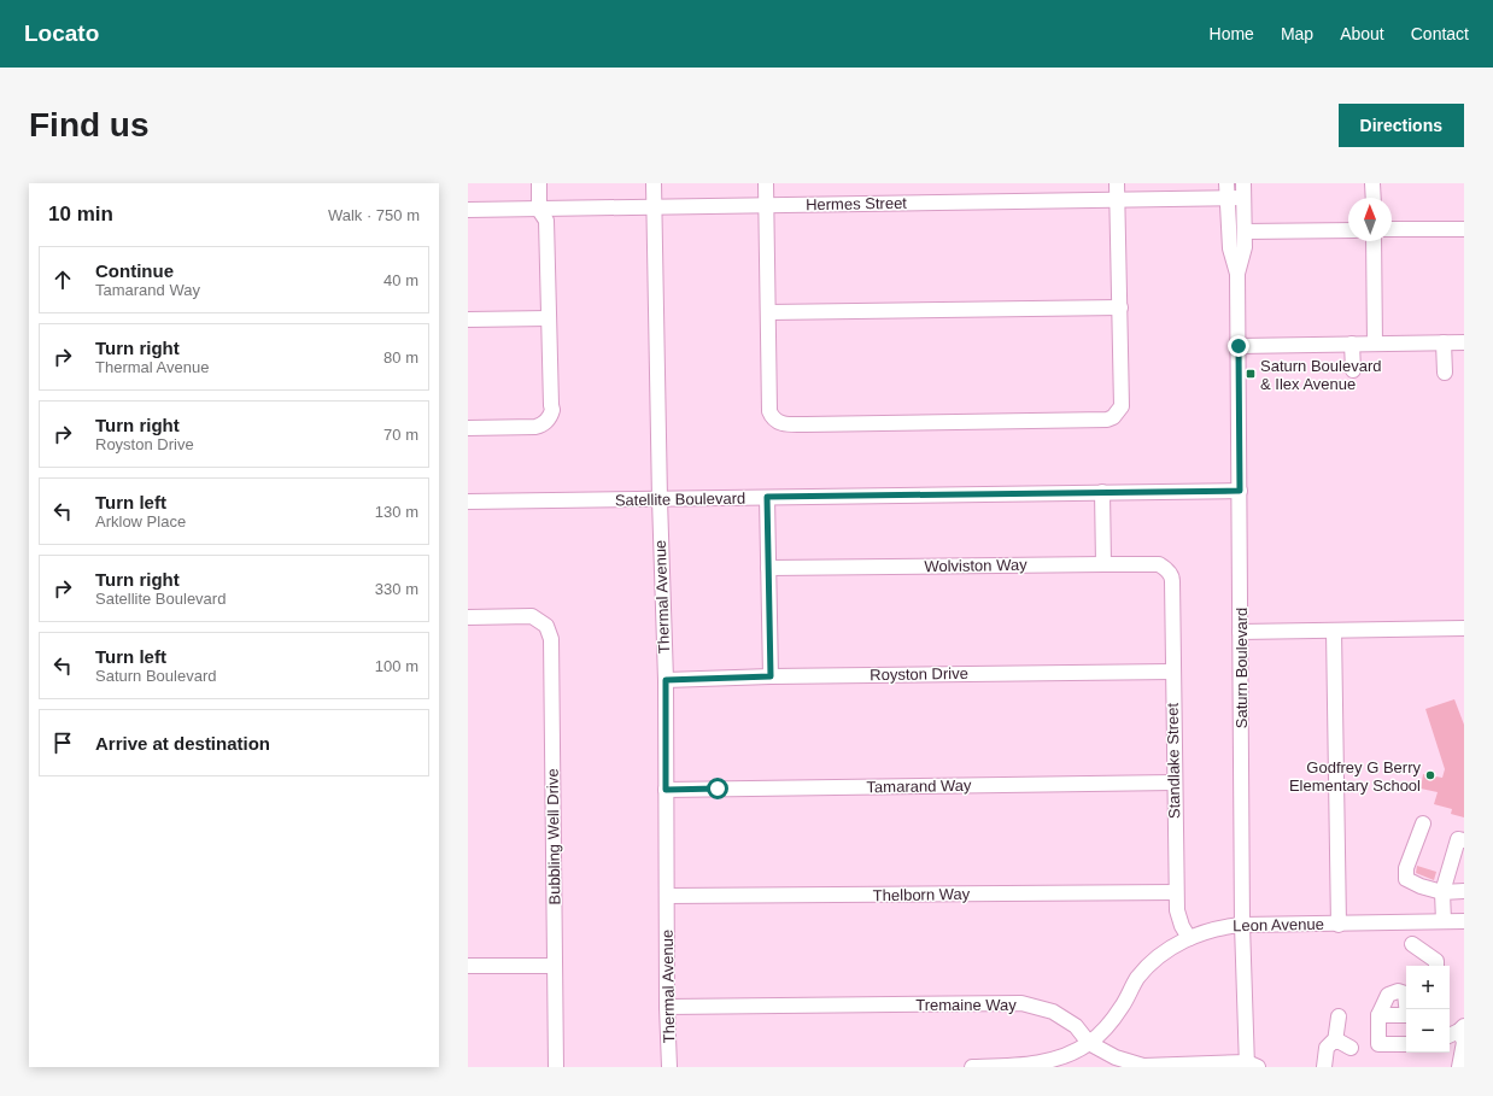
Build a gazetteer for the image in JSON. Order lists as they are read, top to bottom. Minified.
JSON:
{"streets":{"street":["Hermes Street","Satellite Boulevard","Wolviston Way","Thermal Avenue","Saturn Boulevard","Royston Drive","Standlake Street","Tamarand Way","Bubbling Well Drive","Thelborn Way","Leon Avenue","Tremaine Way"]},"crossings":[["Hermes Street","Thermal Avenue"],["Hermes Street","Saturn Boulevard"],["Satellite Boulevard","Thermal Avenue"],["Satellite Boulevard","Saturn Boulevard"],["Wolviston Way","Standlake Street"],["Thermal Avenue","Royston Drive"],["Thermal Avenue","Tamarand Way"],["Thermal Avenue","Thelborn Way"],["Thermal Avenue","Tremaine Way"],["Saturn Boulevard","Leon Avenue"],["Saturn Boulevard","Tremaine Way"],["Royston Drive","Standlake Street"],["Standlake Street","Tamarand Way"],["Standlake Street","Thelborn Way"],["Standlake Street","Leon Avenue"],["Leon Avenue","Tremaine Way"]],"places":{"transit":["Saturn Boulevard & Ilex Avenue"],"other":["Godfrey G Berry Elementary School"]},"north":"top","page":{"header":"Locato","nav":["Home","Map","About","Contact"],"buttons":"Directions","title":"Find us","heading":["10 min","Walk · 750 m"],"list":[["Continue","Tamarand Way","40 m"],["Turn right","Thermal Avenue","80 m"],["Turn right","Royston Drive","70 m"],["Turn left","Arklow Place","130 m"],["Turn right","Satellite Boulevard","330 m"],["Turn left","Saturn Boulevard","100 m"],"Arrive at destination"],"map_buttons":["+","−"]}}
